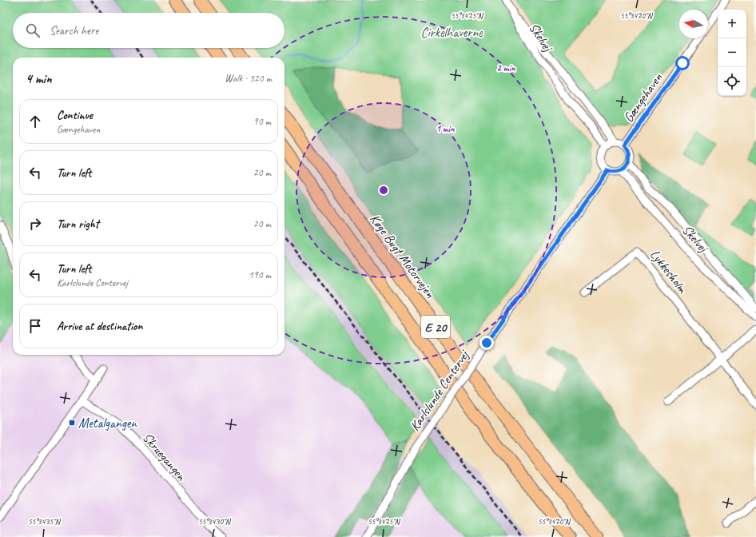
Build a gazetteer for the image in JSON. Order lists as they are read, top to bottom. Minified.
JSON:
{"streets":{"highway":["Køge Bugt Motorvejen","E 20"],"street":["Skelvej","Gængehaven","Lykkesholm","Karlslunde Centervej","Skruegangen"]},"crossings":[["Skelvej","Gængehaven"],["Skelvej","Karlslunde Centervej"],["Gængehaven","Karlslunde Centervej"]],"parks":["Cirkelhaverne"],"places":{"transit":["Metalgangen"]},"north":"left","page":{"map_buttons":["+","−"],"search":"Search here","heading":["4 min","Walk · 320 m"],"list":[["Continue","Gængehaven","90 m"],["Turn left","20 m"],["Turn right","20 m"],["Turn left","Karlslunde Centervej","190 m"],"Arrive at destination"]},"coordinates":["55°34'25\"N","55°34'20\"N","55°34'35\"N","55°34'30\"N"],"rings":["2 min","1 min"]}
